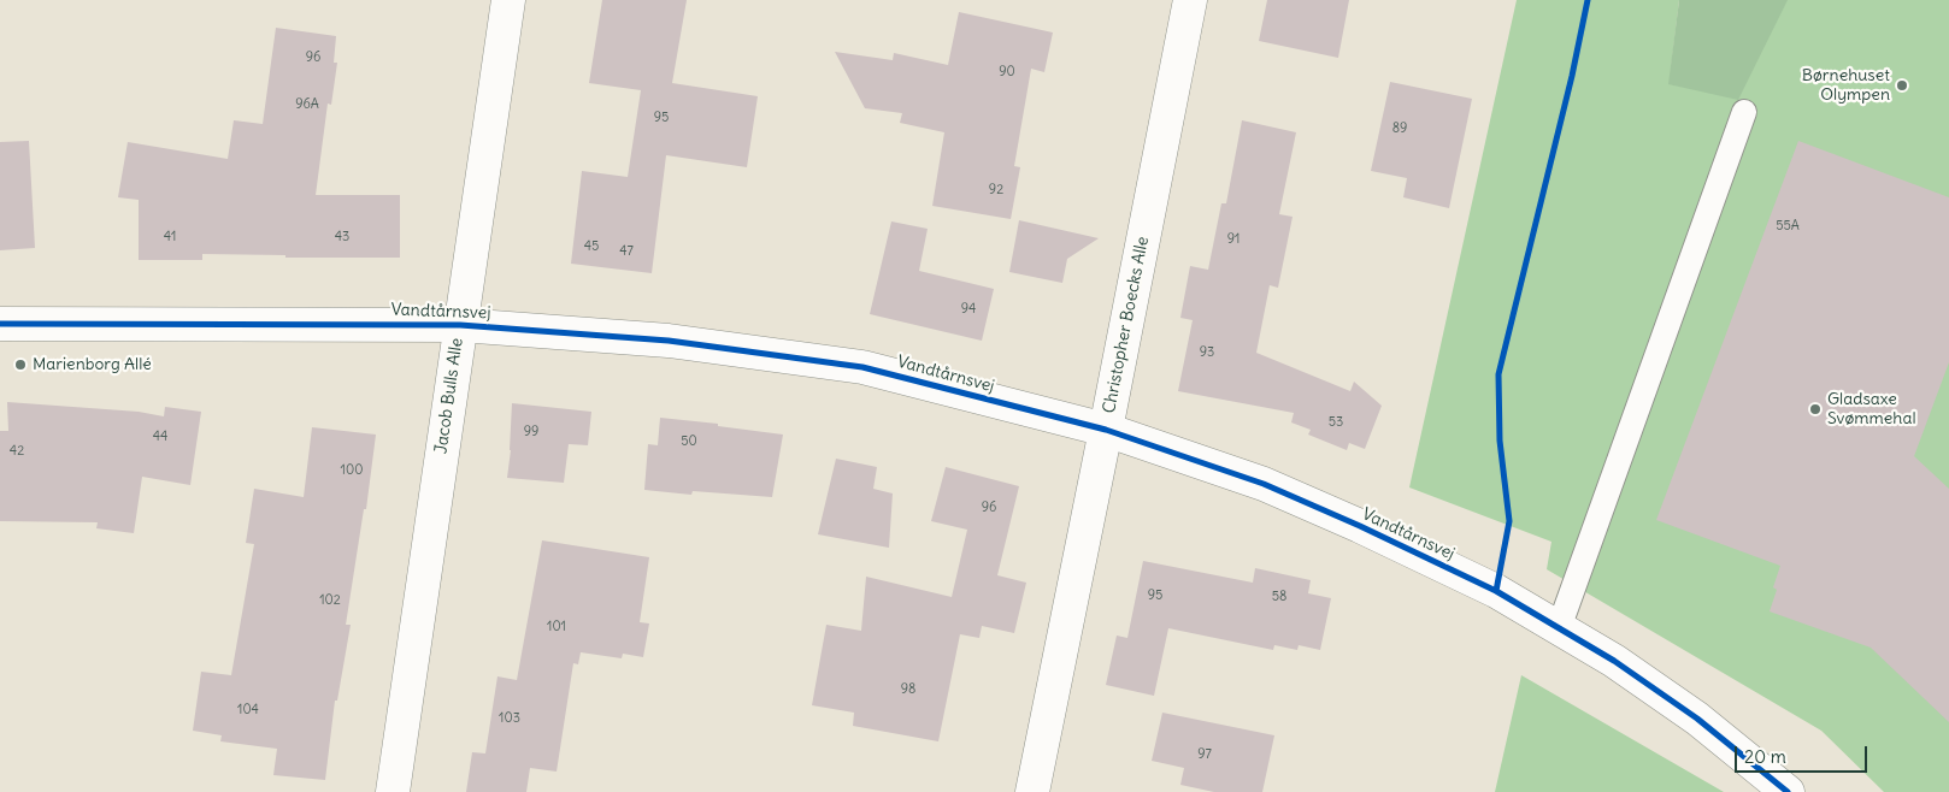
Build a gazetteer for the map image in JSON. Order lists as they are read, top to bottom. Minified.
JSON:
{"streets":{"street":["Vandtårnsvej","Christopher Boecks Alle","Jacob Bulls Alle"]},"crossings":[["Vandtårnsvej","Christopher Boecks Alle"],["Vandtårnsvej","Jacob Bulls Alle"]],"places":["Børnehuset Olympen","Marienborg Allé","Gladsaxe Svømmehal"],"house_numbers":["96","90","96A","95","89","92","55A","41","43","91","45","47","94","93","53","99","44","50","42","100","96","95","58","102","101","98","104","103","97"],"scale_bar":"20 m"}
